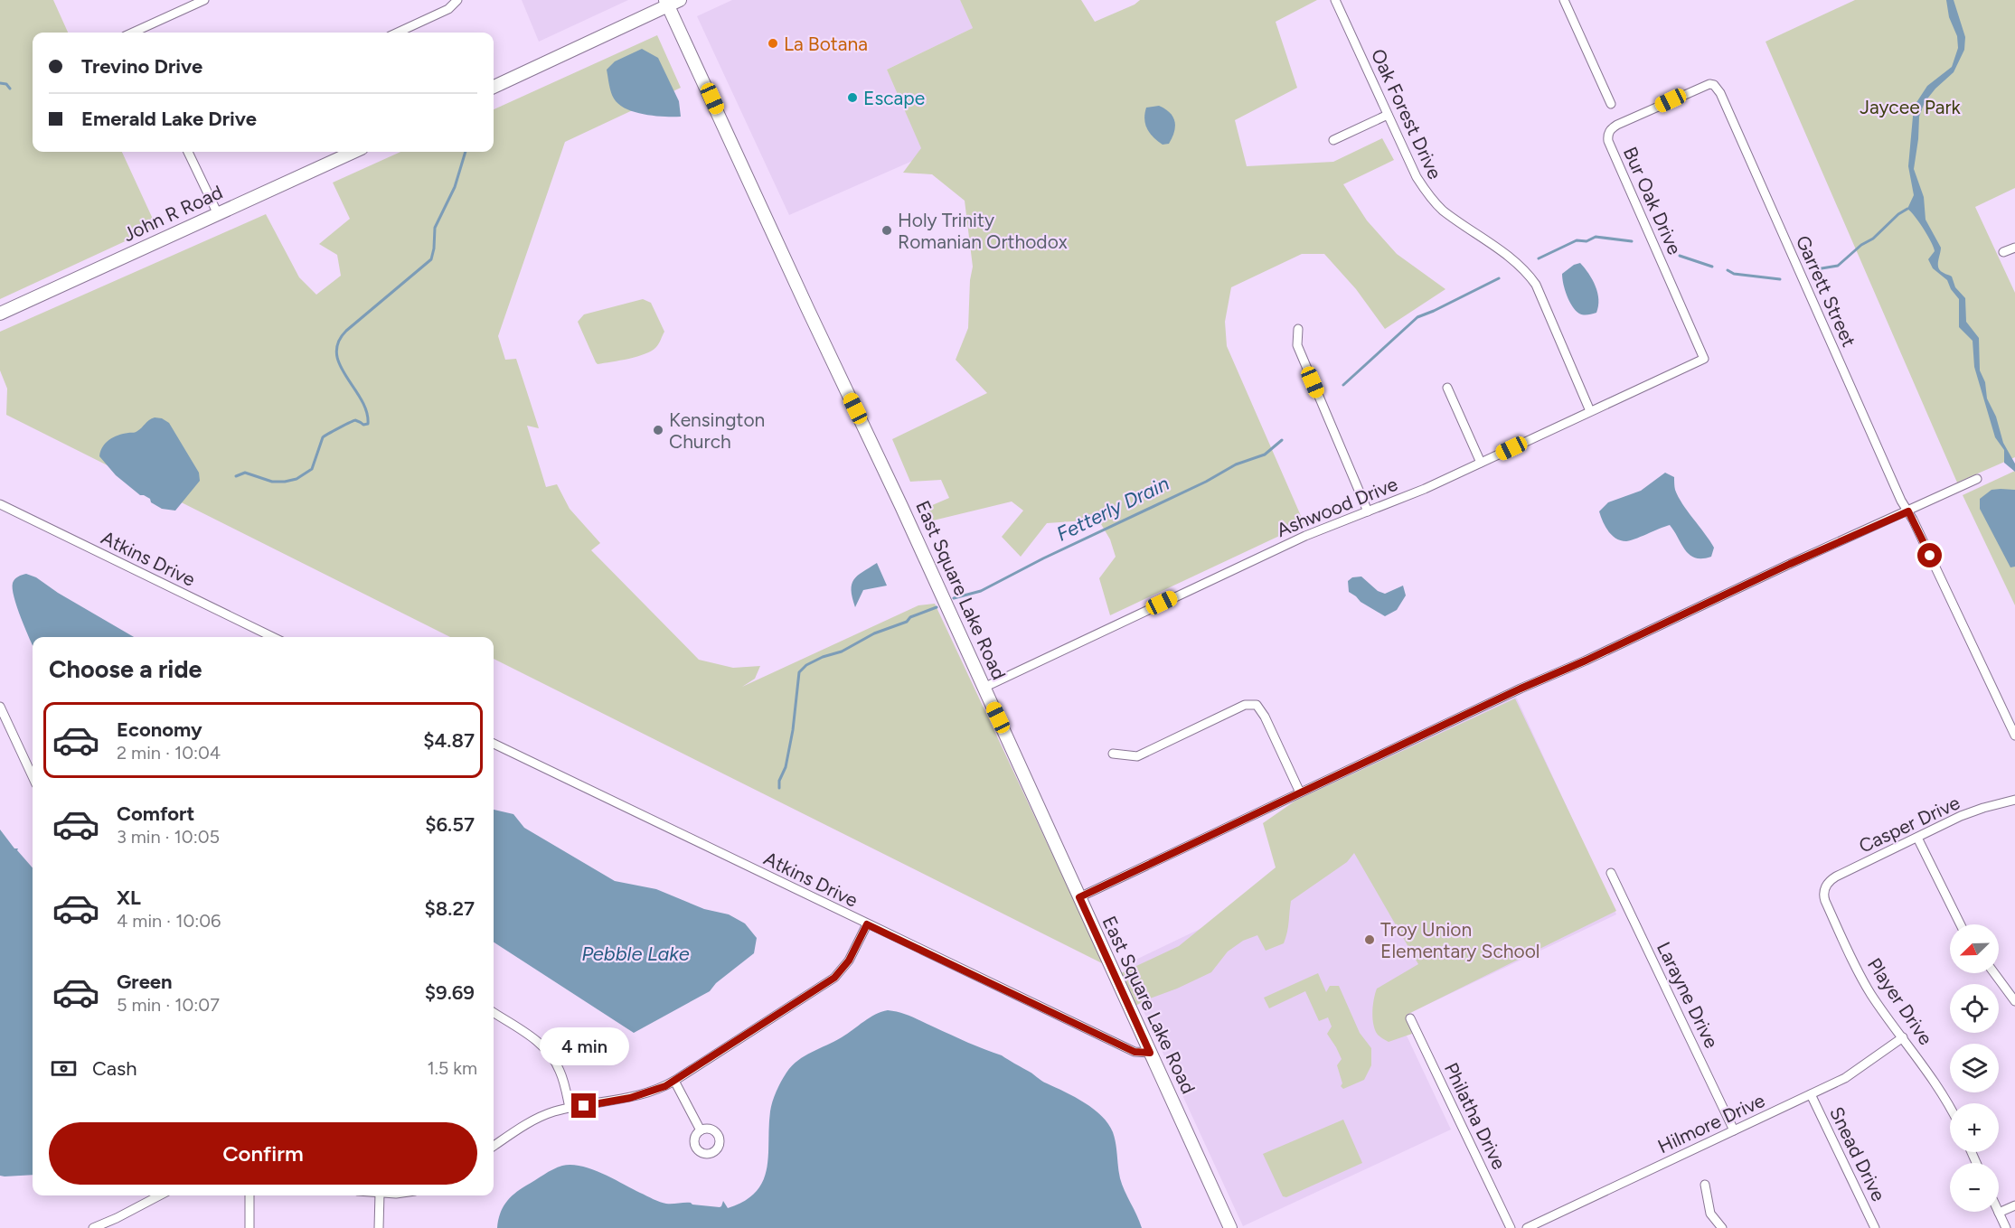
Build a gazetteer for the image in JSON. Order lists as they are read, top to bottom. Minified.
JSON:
{"streets":{"main road":["John R Road","East Square Lake Road"],"street":["Oak Forest Drive","Bur Oak Drive","Garrett Street","Ashwood Drive","Atkins Drive","Casper Drive","Larayne Drive","Player Drive","Philatha Drive","Hilmore Drive","Snead Drive"]},"crossings":[["Oak Forest Drive","Ashwood Drive"],["Bur Oak Drive","Garrett Street"],["Bur Oak Drive","Ashwood Drive"],["Ashwood Drive","East Square Lake Road"],["Atkins Drive","East Square Lake Road"],["Casper Drive","Player Drive"],["Larayne Drive","Hilmore Drive"],["Player Drive","Hilmore Drive"],["Hilmore Drive","Snead Drive"]],"water":["Fetterly Drain","Pebble Lake"],"parks":["Jaycee Park"],"places":["La Botana","Escape","Holy Trinity Romanian Orthodox","Kensington Church","Troy Union Elementary School"],"north":"bottom left","page":{"banner":["Trevino Drive","Emerald Lake Drive"],"heading":"Choose a ride","list":[{"name":"Economy","note":"2 min · 10:04","value":"$4.87"},{"name":"Comfort","note":"3 min · 10:05","value":"$6.57"},{"name":"XL","note":"4 min · 10:06","value":"$8.27"},{"name":"Green","note":"5 min · 10:07","value":"$9.69"}],"map_buttons":["+","−"],"bubble":"4 min","pay":["Cash","1.5 km"],"buttons":"Confirm"}}
